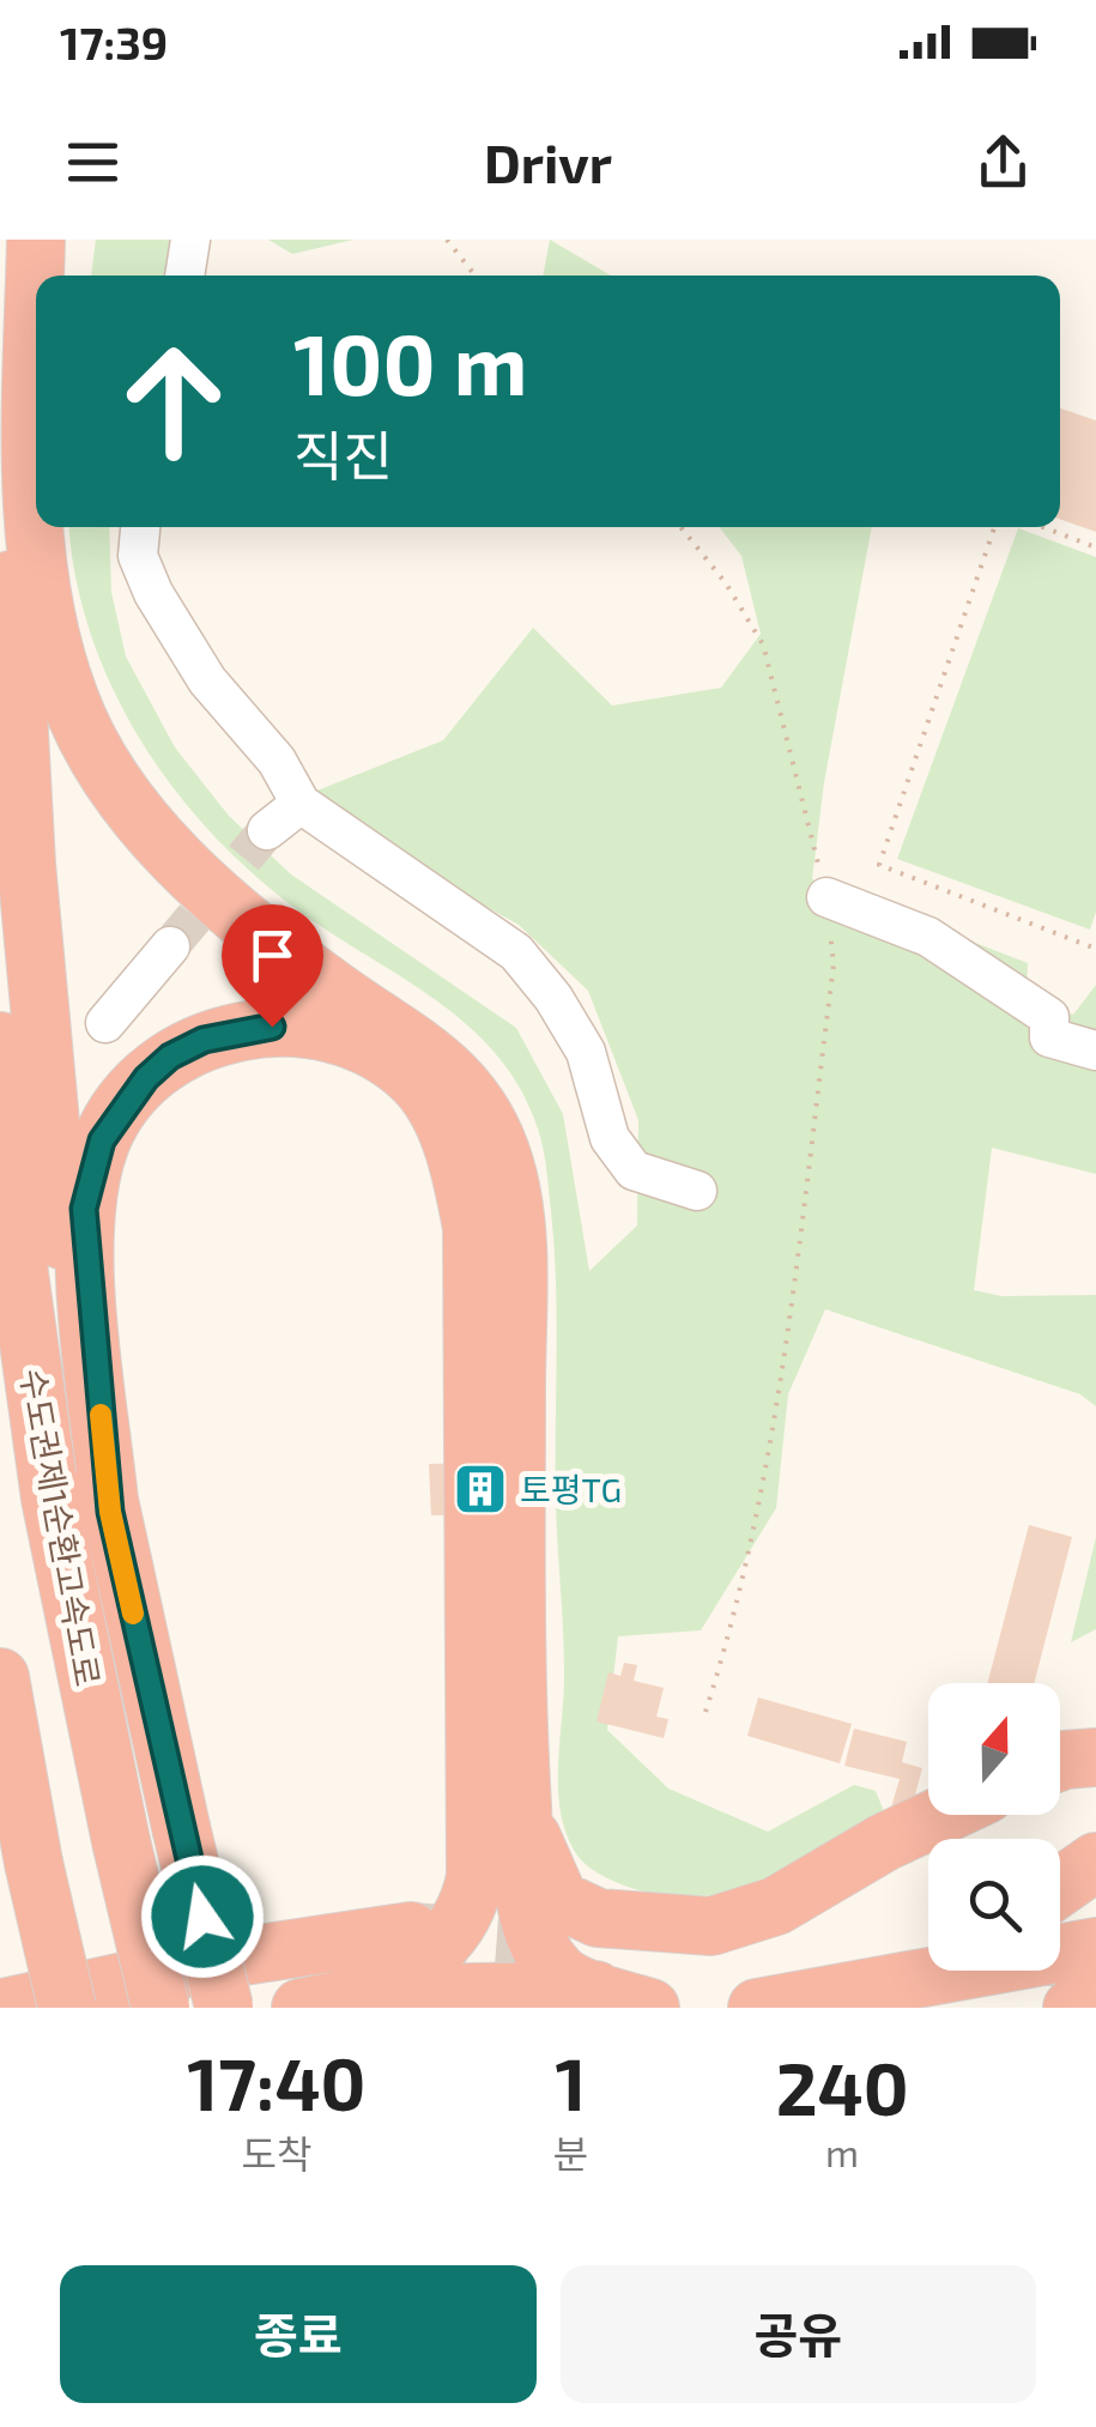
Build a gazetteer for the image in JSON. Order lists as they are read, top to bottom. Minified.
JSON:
{"streets":{"highway":["수도권제1순환고속도로"]},"places":{"building":["토평TG"]},"north":"top","page":{"status":"17:39","header":"Drivr","turn":["100 m","직진"],"eta":["17:40","도착","1","분","240","m"],"buttons":["종료","공유"]}}
